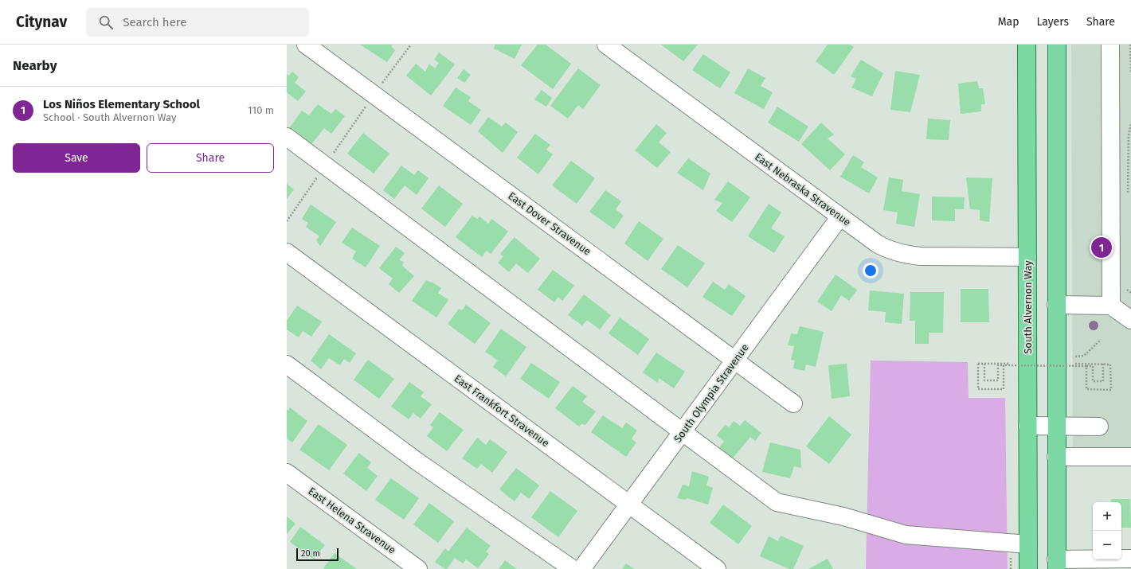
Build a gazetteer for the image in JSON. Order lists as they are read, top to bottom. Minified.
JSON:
{"streets":{"main road":["South Alvernon Way"],"street":["East Nebraska Stravenue","East Dover Stravenue","South Olympia Stravenue","East Frankfort Stravenue","East Helena Stravenue"]},"crossings":[["East Nebraska Stravenue","South Alvernon Way"],["East Nebraska Stravenue","South Olympia Stravenue"],["East Dover Stravenue","South Olympia Stravenue"],["South Olympia Stravenue","East Frankfort Stravenue"]],"scale_bar":"20 m","page":{"header":"Citynav","search":"Search here","nav":["Map","Layers","Share"],"heading":"Nearby","list":[{"mark":"1","name":"Los Niños Elementary School","note":"School · South Alvernon Way","value":"110 m"}],"buttons":["Save","Share"],"pins":"1","map_buttons":["+","−"],"scale":"20 m"}}
